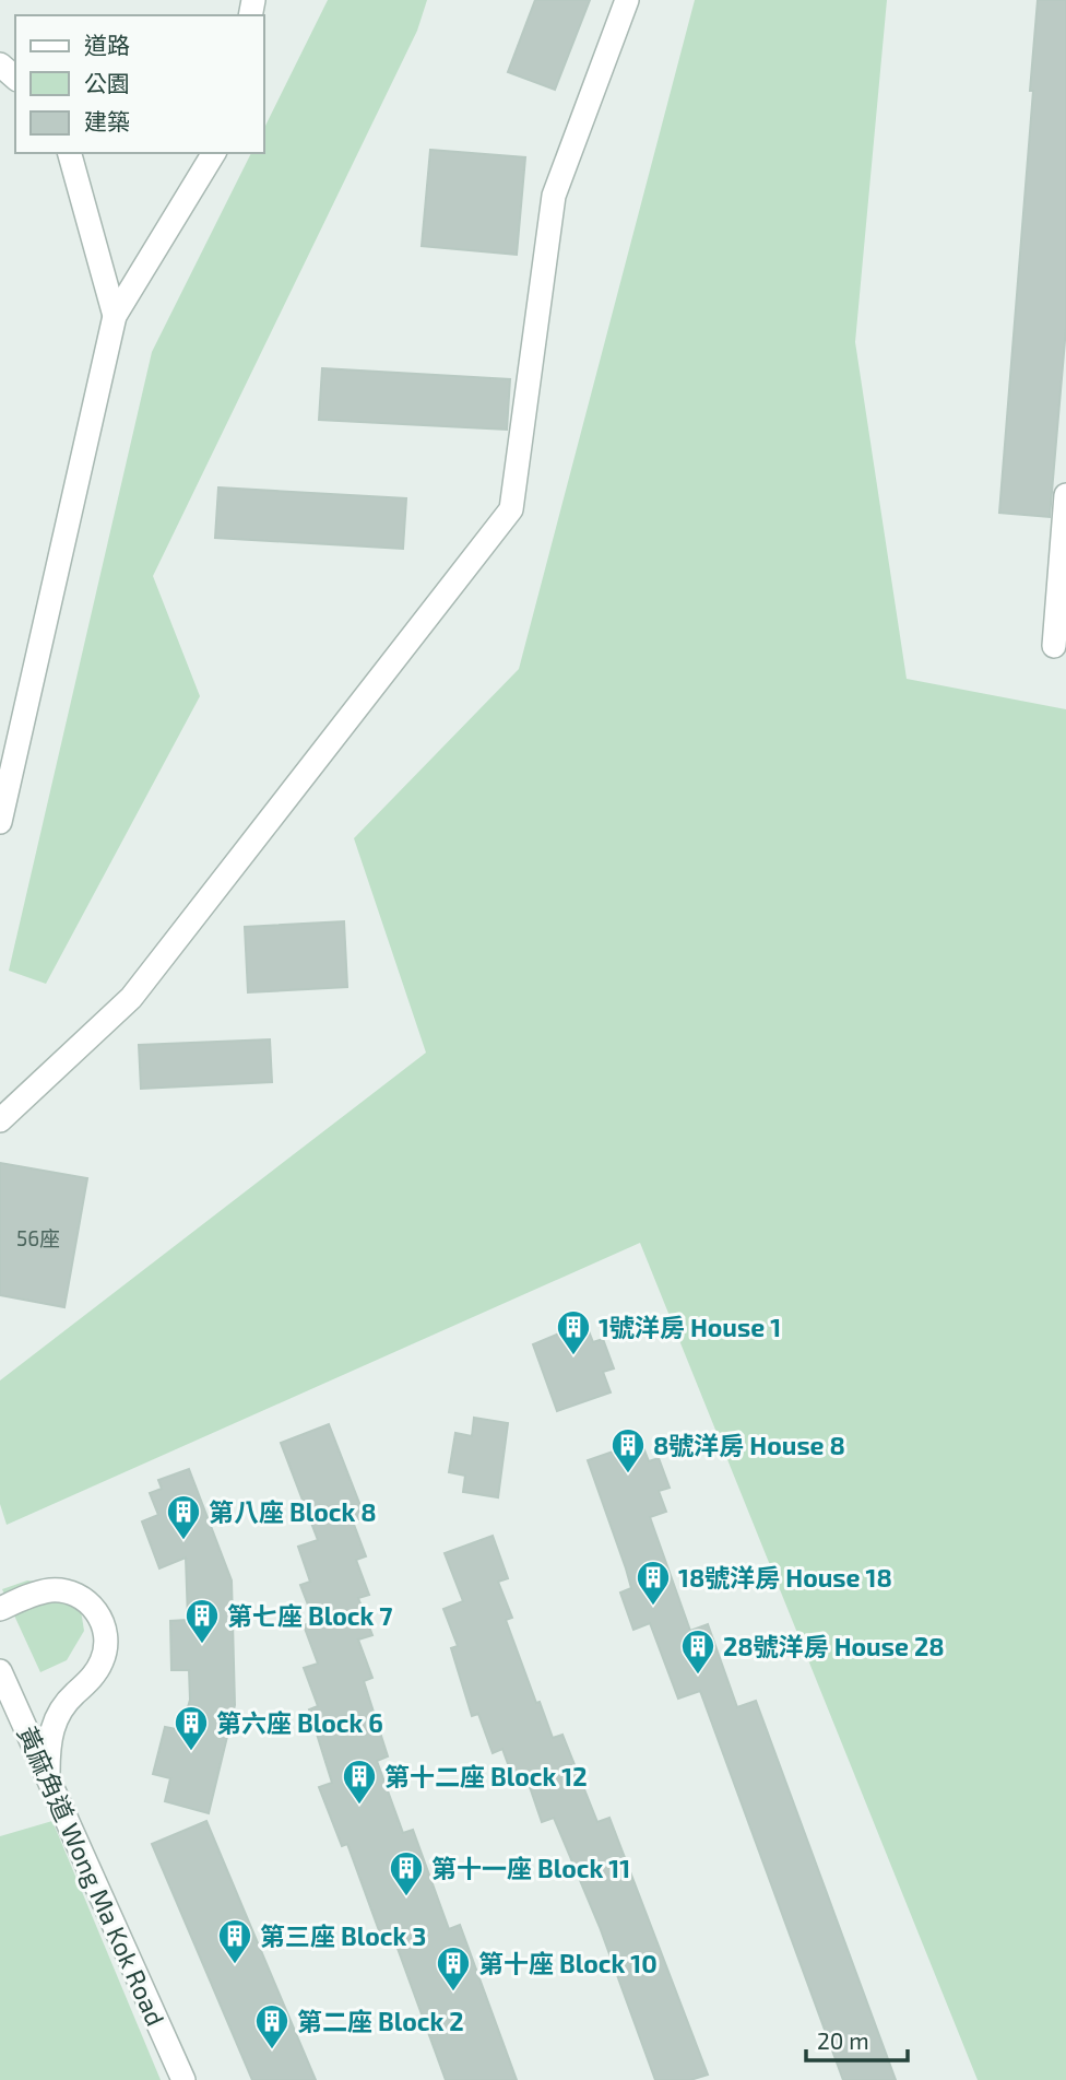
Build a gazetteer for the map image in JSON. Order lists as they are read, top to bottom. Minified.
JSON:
{"streets":{"street":["黃麻角道 Wong Ma Kok Road"]},"places":{"building":["1號洋房 House 1","8號洋房 House 8","第八座 Block 8","18號洋房 House 18","第七座 Block 7","28號洋房 House 28","第六座 Block 6","第十二座 Block 12","第十一座 Block 11","第三座 Block 3","第十座 Block 10","第二座 Block 2"]},"house_numbers":["56座"],"legend":["道路","公園","建築"],"scale_bar":"20 m"}
